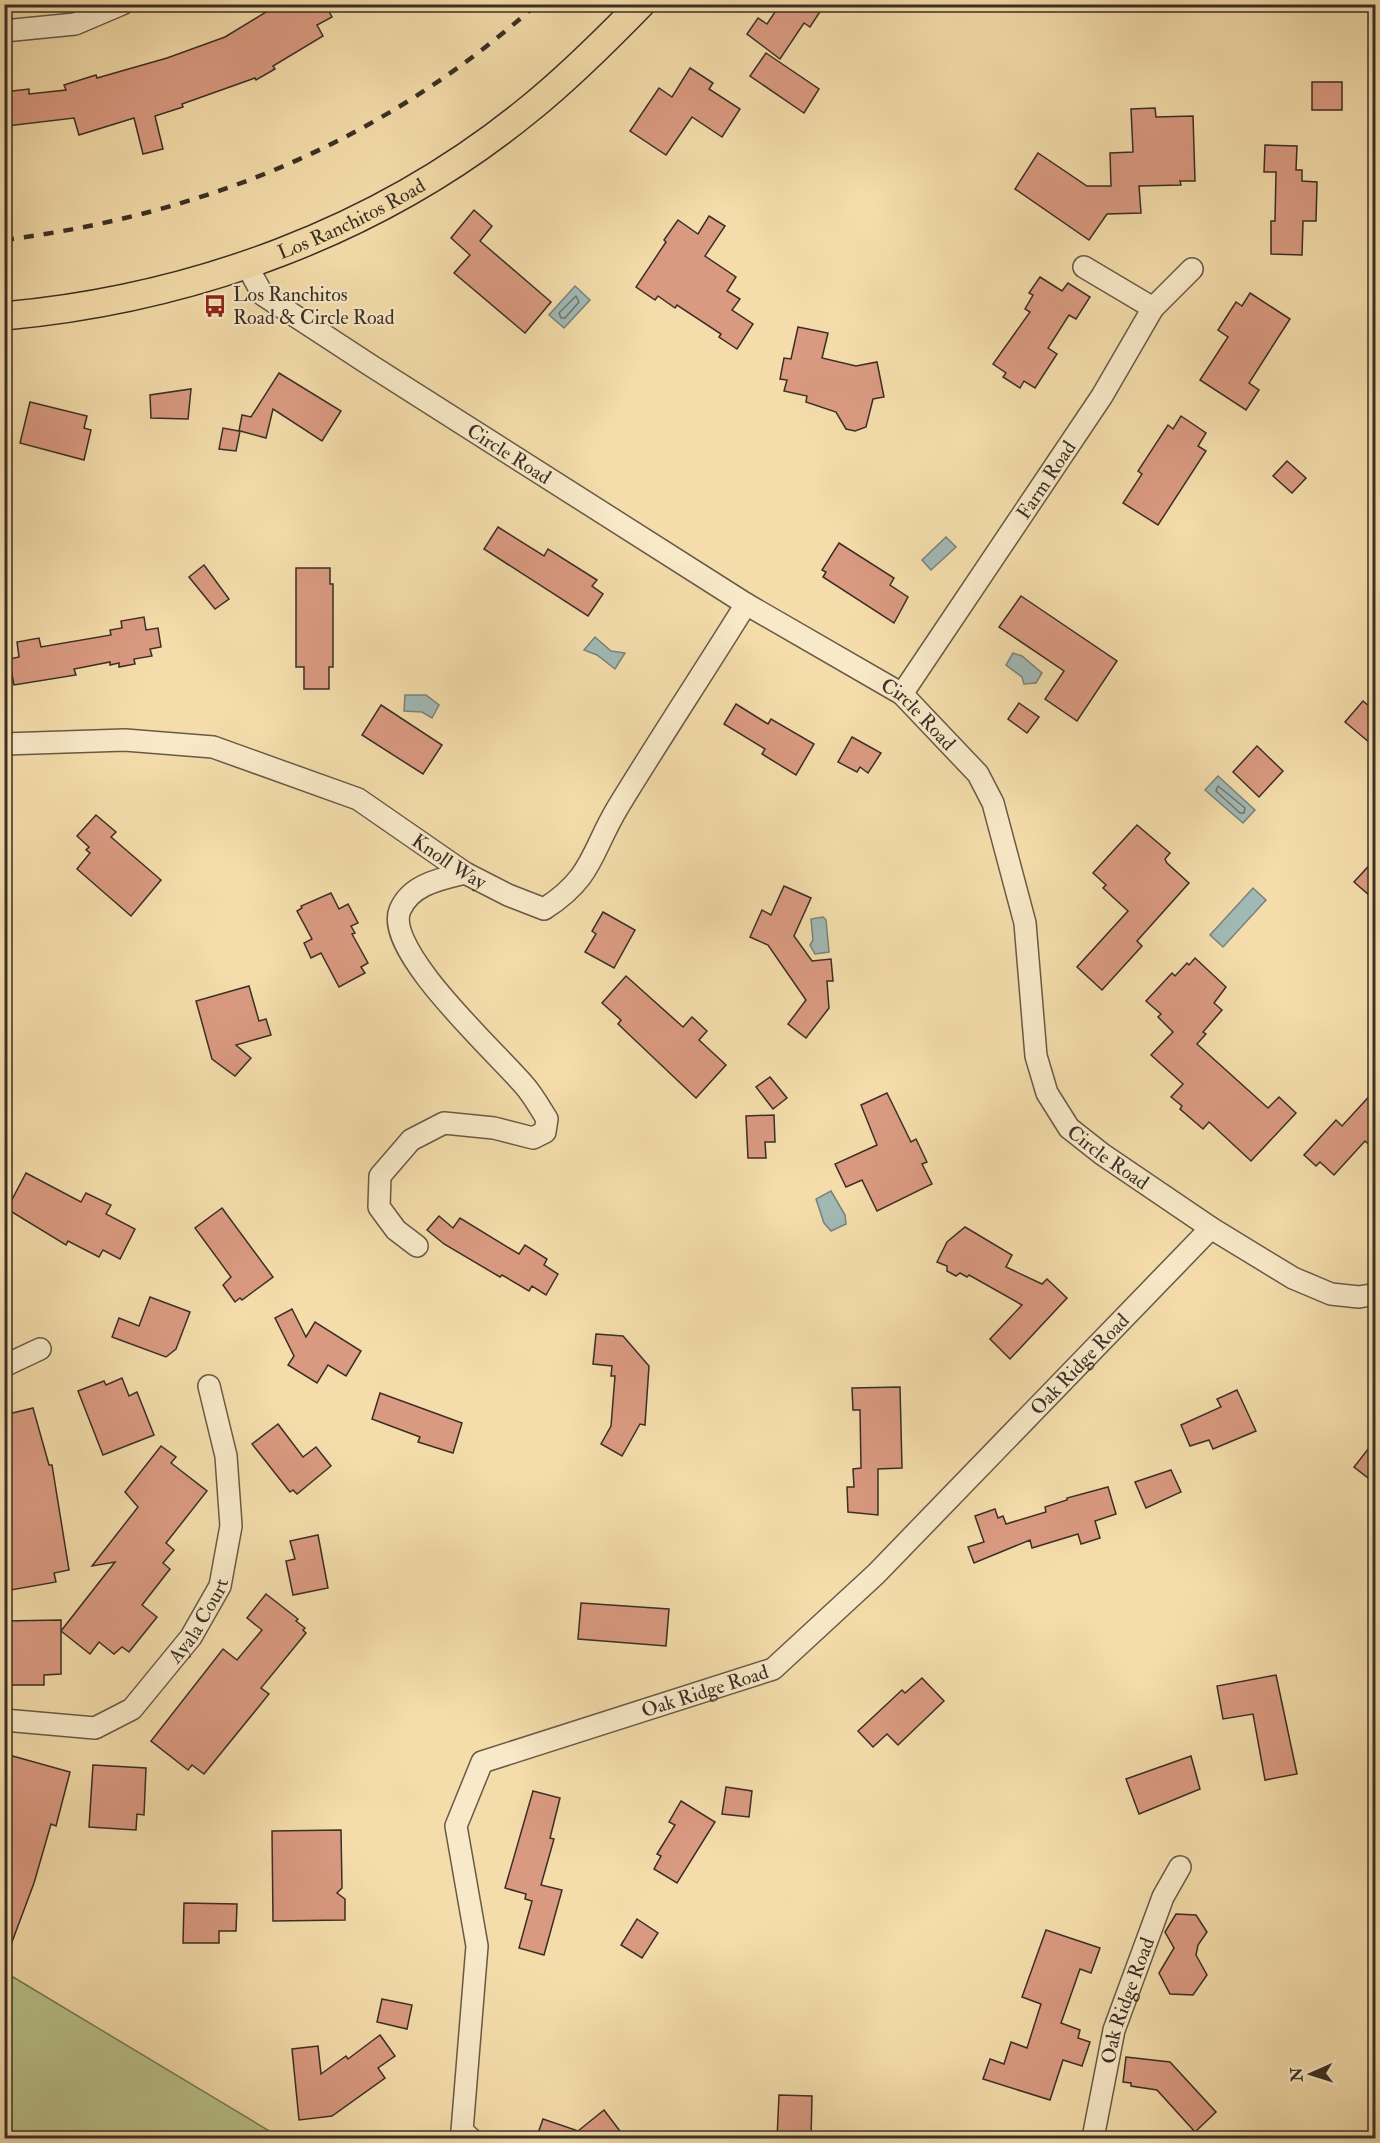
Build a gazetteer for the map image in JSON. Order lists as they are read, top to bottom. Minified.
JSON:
{"streets":{"main road":["Los Ranchitos Road"],"street":["Circle Road","Farm Road","Knoll Way","Oak Ridge Road","Ayala Court"]},"crossings":[["Los Ranchitos Road","Circle Road"],["Circle Road","Farm Road"],["Circle Road","Knoll Way"],["Circle Road","Oak Ridge Road"]],"places":{"bus stop":["Los Ranchitos Road & Circle Road"]},"north":"left"}
